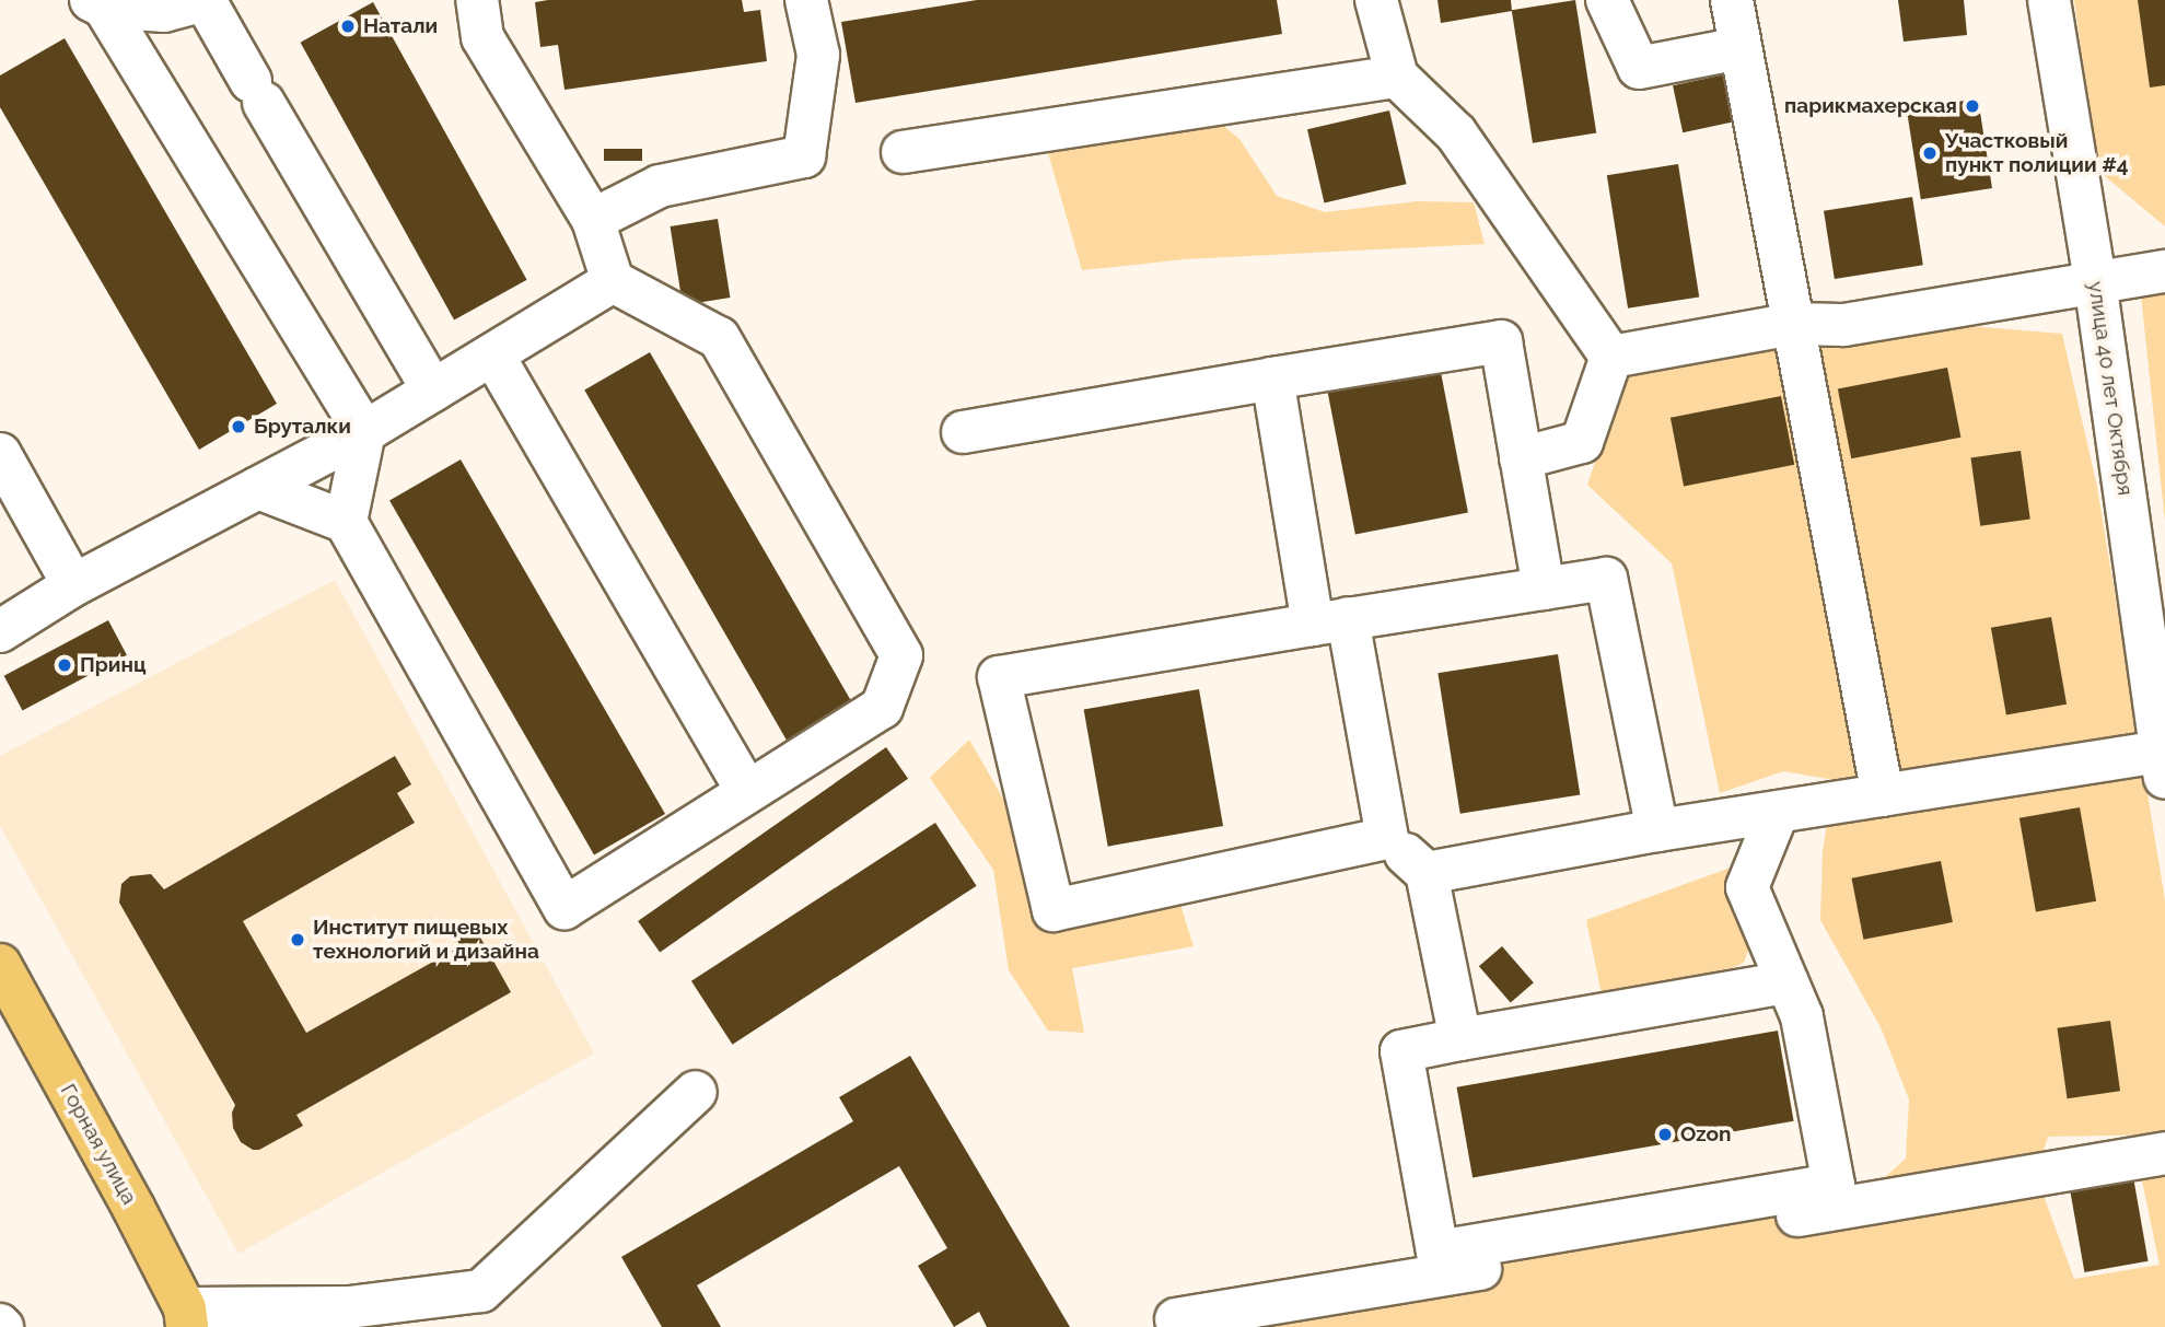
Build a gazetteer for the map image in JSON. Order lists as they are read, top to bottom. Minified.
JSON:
{"streets":{"main road":["Горная улица"],"street":["улица 40 лет Октября"]},"places":["Натали","парикмахерская","Участковый пункт полиции #4","Бруталки","Принц","Институт пищевых технологий и дизайна","Ozon"]}
